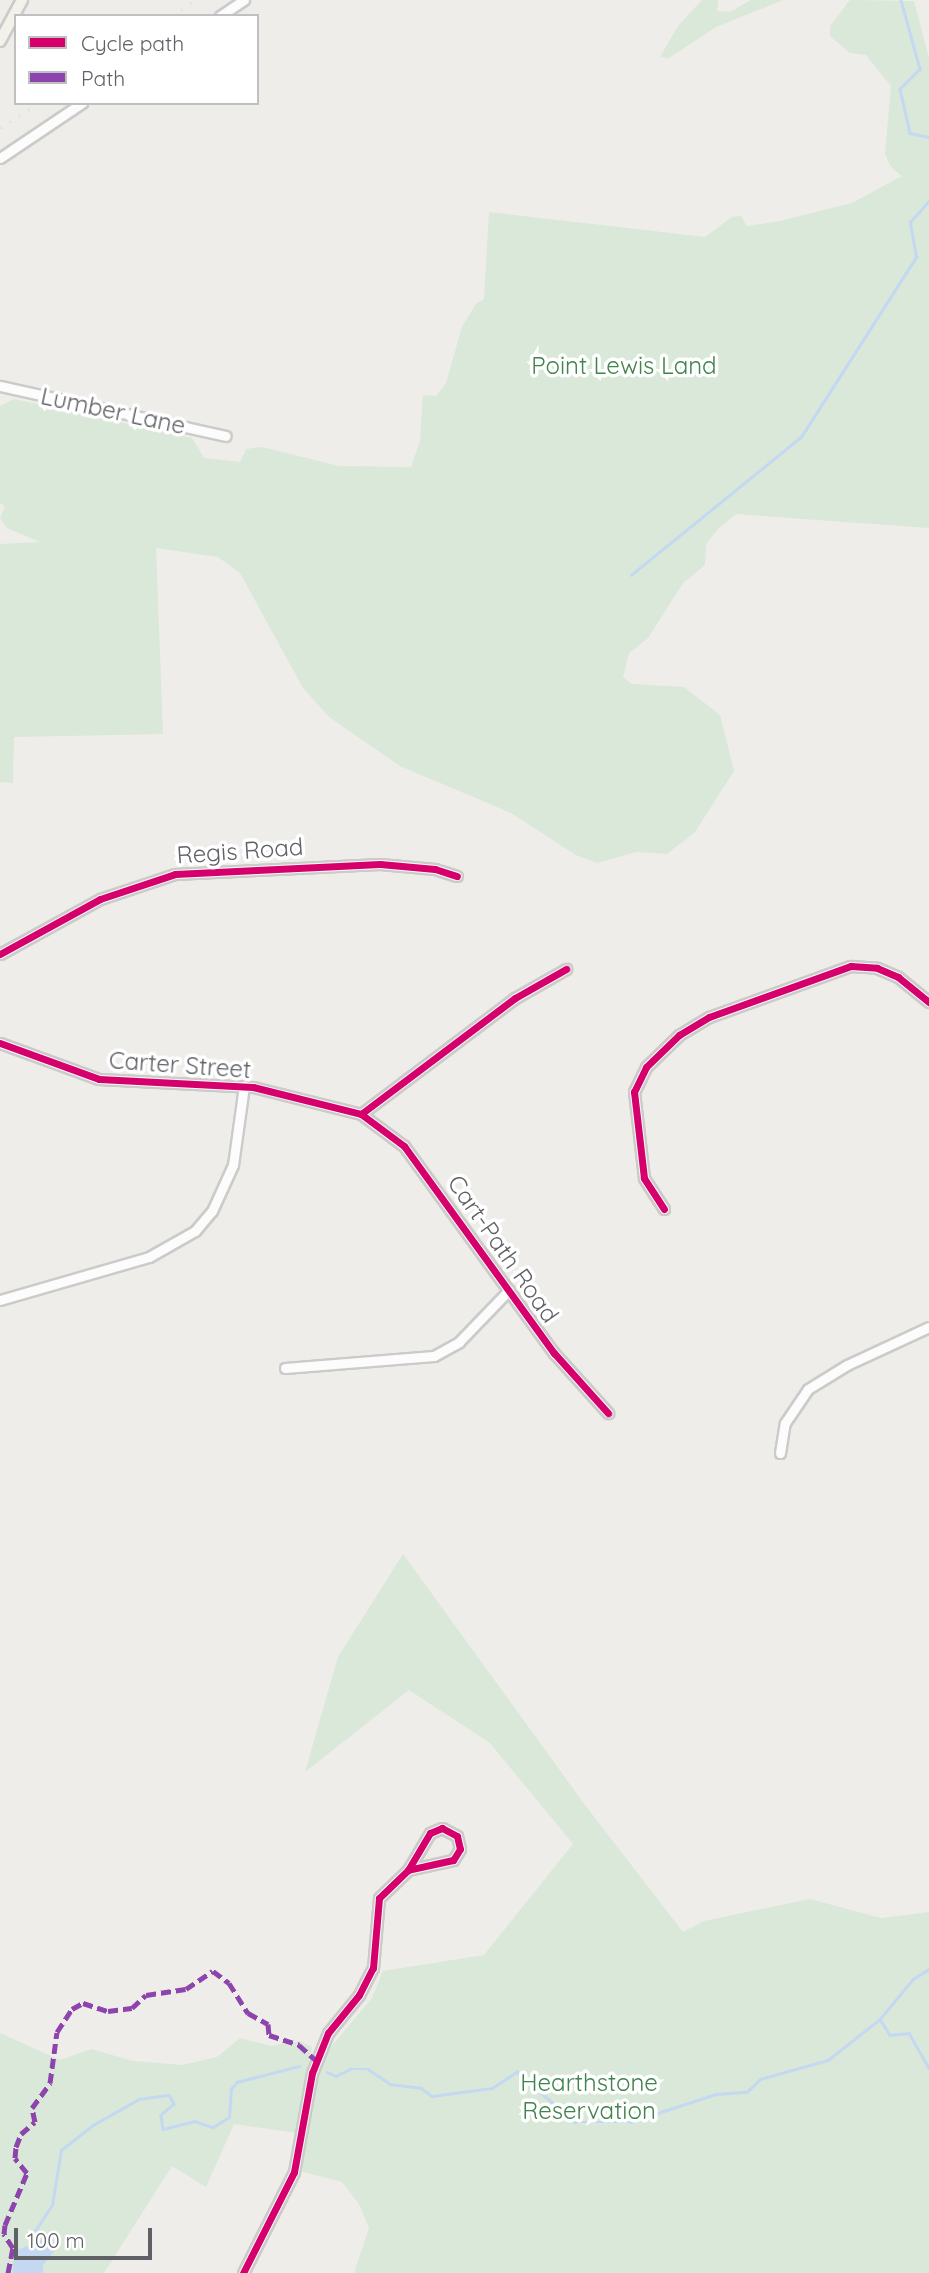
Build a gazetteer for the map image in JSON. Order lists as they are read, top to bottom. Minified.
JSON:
{"streets":{"street":["Lumber Lane","Regis Road","Carter Street","Cart-Path Road"]},"crossings":[["Carter Street","Cart-Path Road"]],"parks":["Point Lewis Land","Hearthstone Reservation"],"legend":["Cycle path","Path"],"scale_bar":"100 m"}
